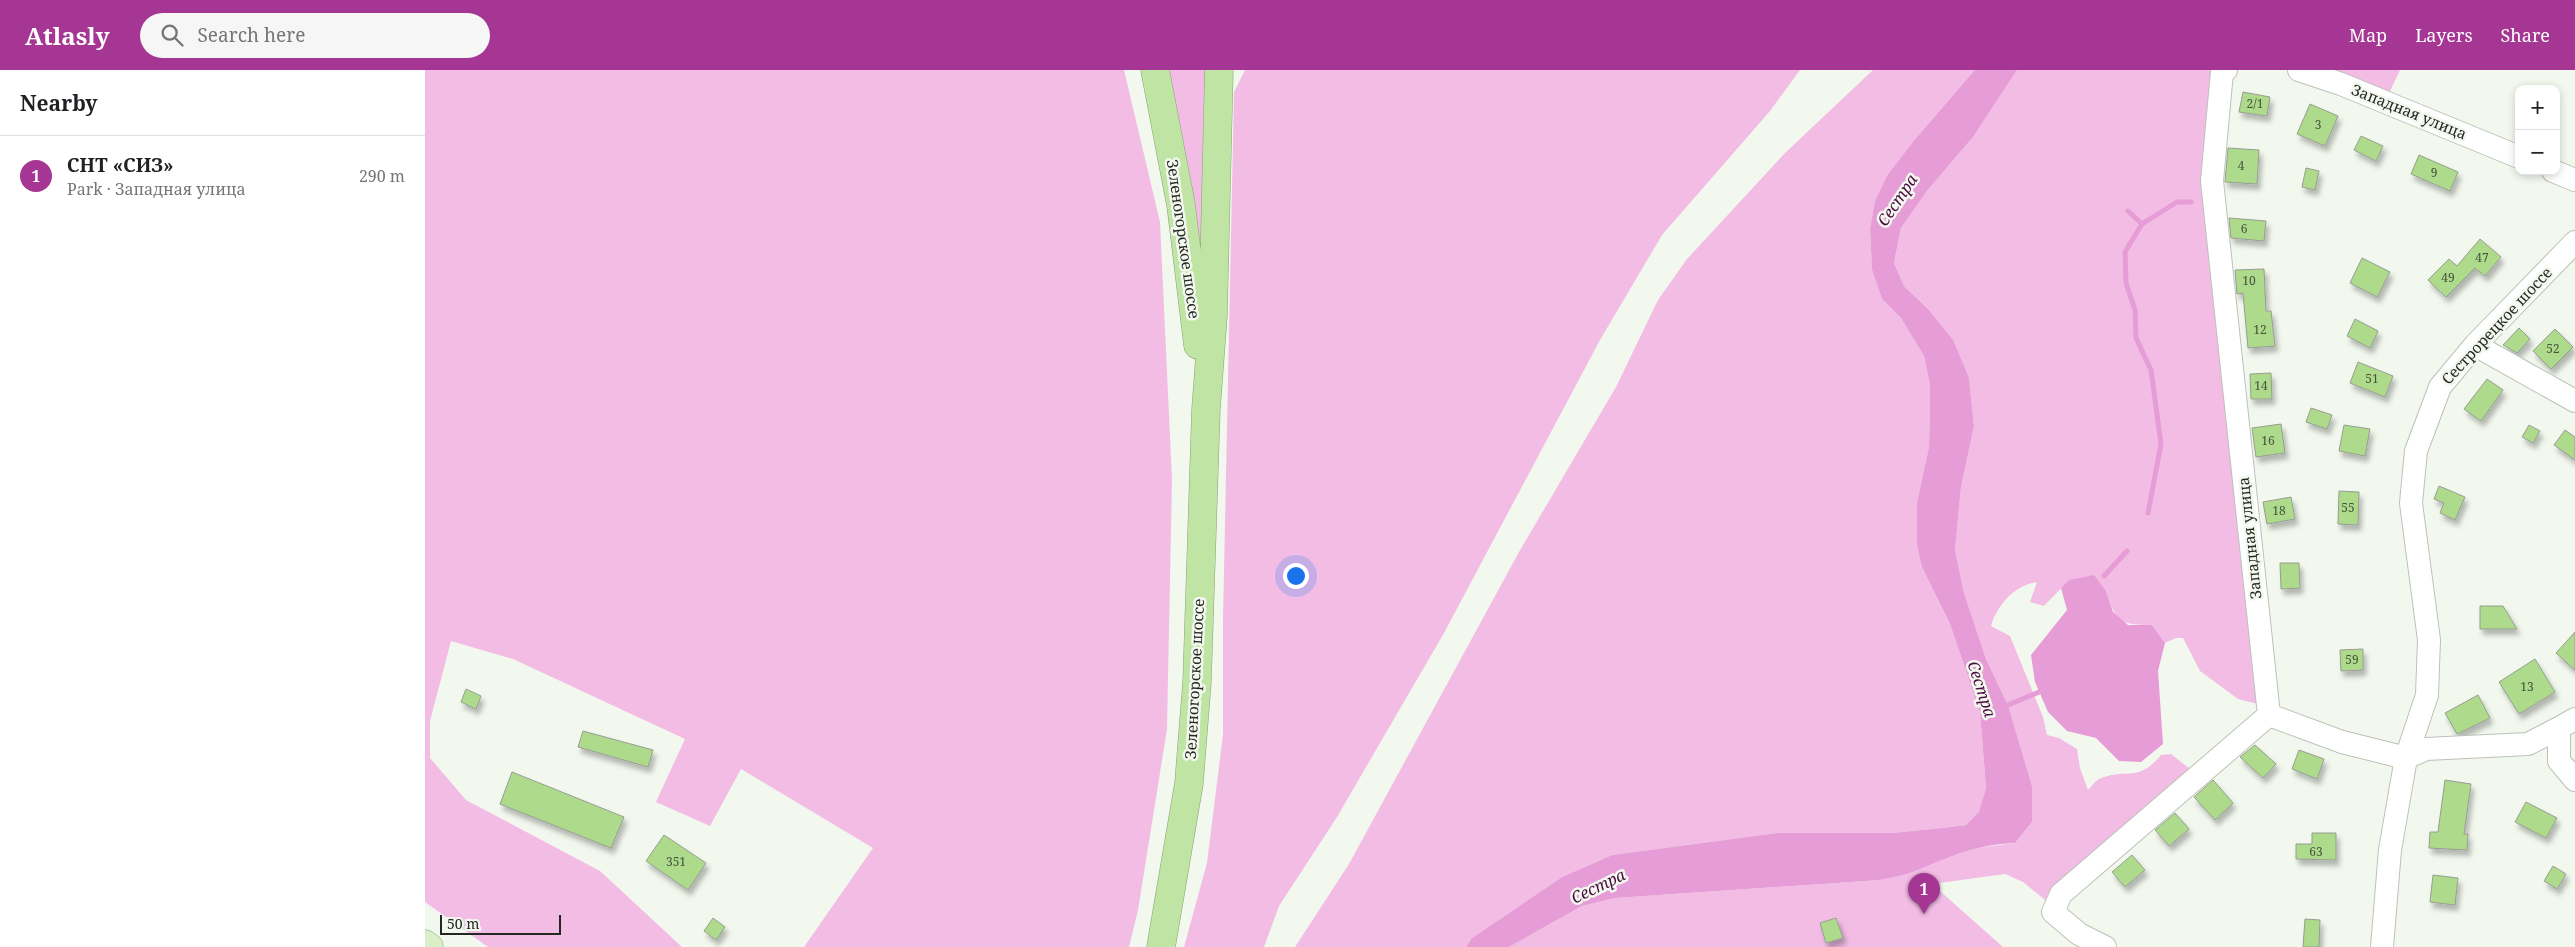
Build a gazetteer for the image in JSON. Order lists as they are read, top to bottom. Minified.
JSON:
{"streets":{"highway":["Зеленогорское шоссе"],"street":["Западная улица","Сестрорецкое шоссе"]},"water":["Сестра"],"house_numbers":["2/1","3","4","9","6","47","49","10","12","52","51","14","16","55","18","59","13","63","351"],"scale_bar":"50 m","page":{"header":"Atlasly","search":"Search here","nav":["Map","Layers","Share"],"heading":"Nearby","map_buttons":["+","−"],"list":[{"mark":"1","name":"СНТ «СИЗ»","note":"Park · Западная улица","value":"290 m"}],"pins":"1","scale":"50 m"}}
